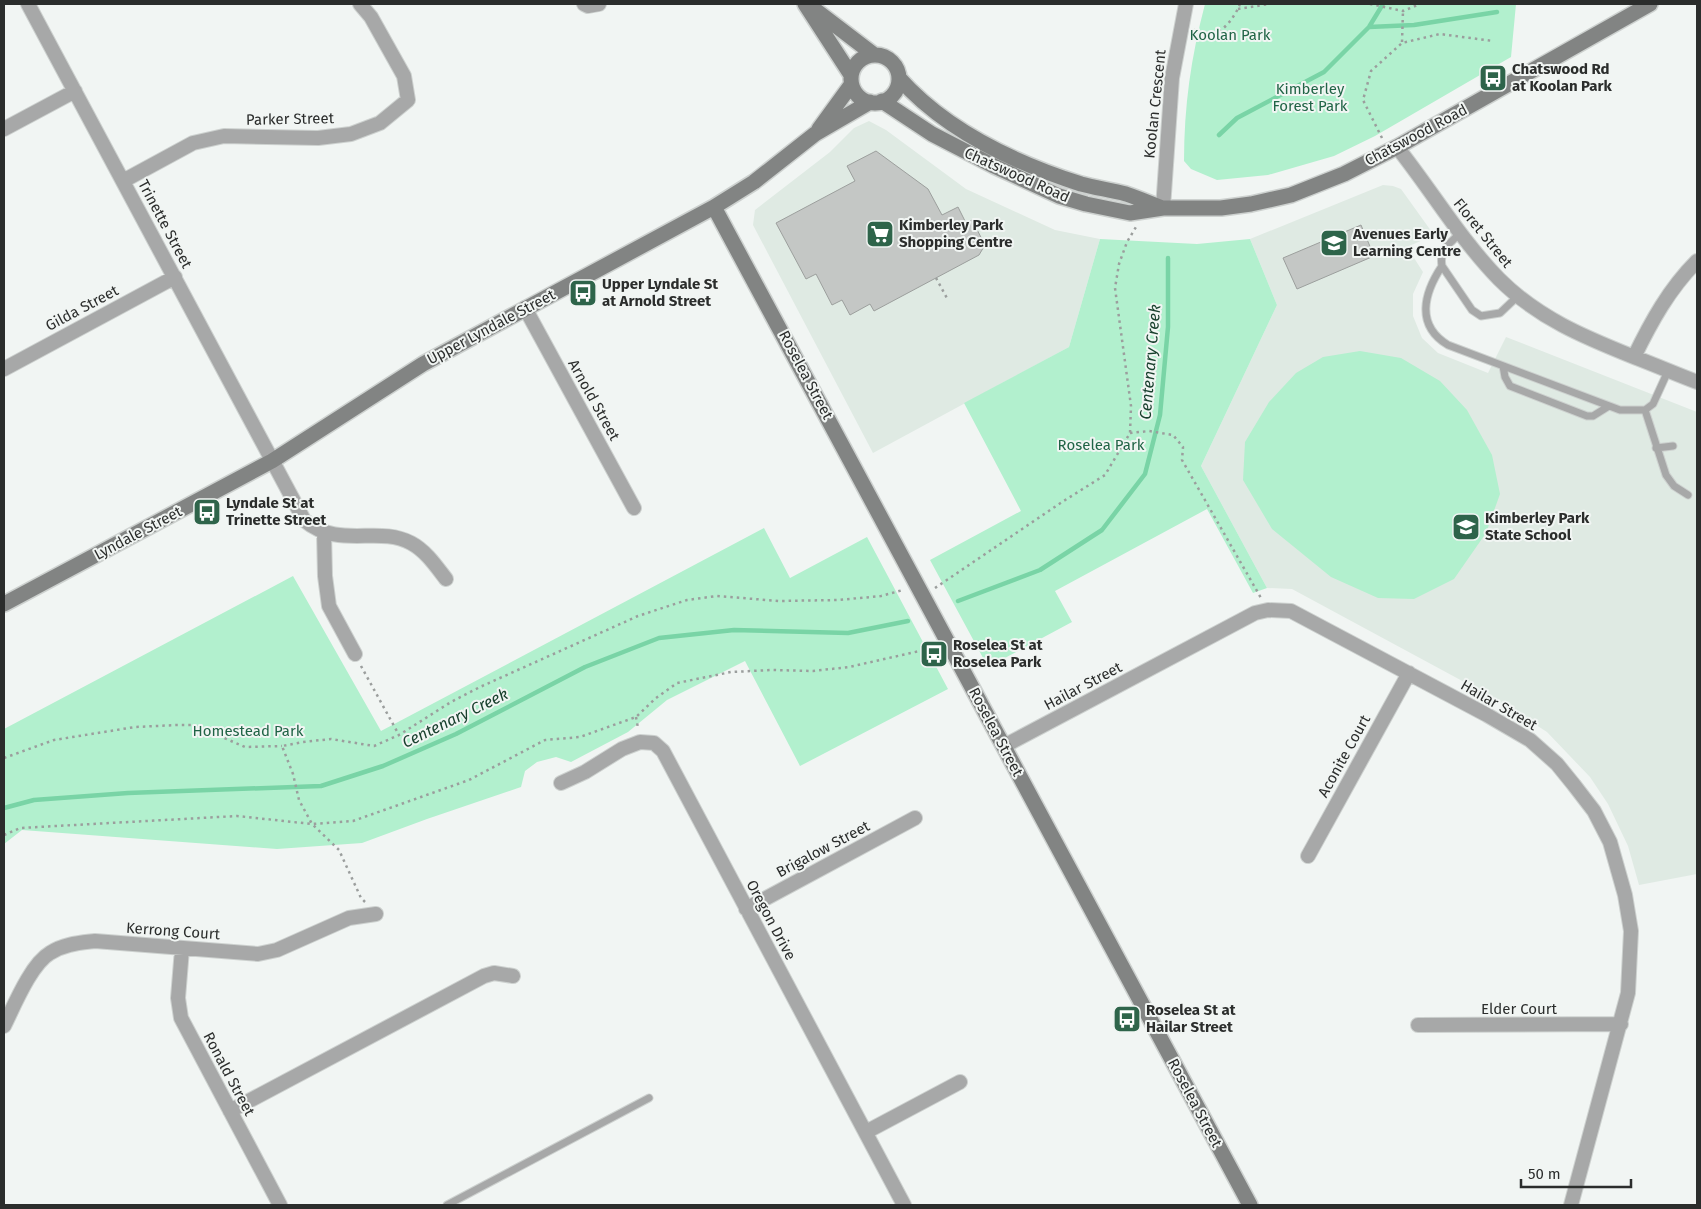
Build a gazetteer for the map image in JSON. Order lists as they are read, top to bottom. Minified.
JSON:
{"streets":{"street":["Koolan Crescent","Parker Street","Chatswood Road","Trinette Street","Floret Street","Gilda Street","Upper Lyndale Street","Roselea Street","Arnold Street","Lyndale Street","Hailar Street","Aconite Court","Brigalow Street","Oregon Drive","Kerrong Court","Elder Court","Ronald Street"]},"crossings":[["Koolan Crescent","Chatswood Road"],["Parker Street","Trinette Street"],["Chatswood Road","Floret Street"],["Chatswood Road","Upper Lyndale Street"],["Trinette Street","Gilda Street"],["Trinette Street","Upper Lyndale Street"],["Trinette Street","Lyndale Street"],["Upper Lyndale Street","Roselea Street"],["Upper Lyndale Street","Arnold Street"],["Upper Lyndale Street","Lyndale Street"],["Roselea Street","Hailar Street"],["Hailar Street","Aconite Court"],["Hailar Street","Elder Court"],["Brigalow Street","Oregon Drive"],["Kerrong Court","Ronald Street"]],"water":["Centenary Creek"],"parks":["Koolan Park","Kimberley Forest Park","Roselea Park","Homestead Park"],"places":{"bus stop":["Chatswood Rd at Koolan Park","Upper Lyndale St at Arnold Street","Lyndale St at Trinette Street","Roselea St at Roselea Park","Roselea St at Hailar Street"],"supermarket":["Kimberley Park Shopping Centre"],"school or university":["Avenues Early Learning Centre","Kimberley Park State School"]},"scale_bar":"50 m"}
